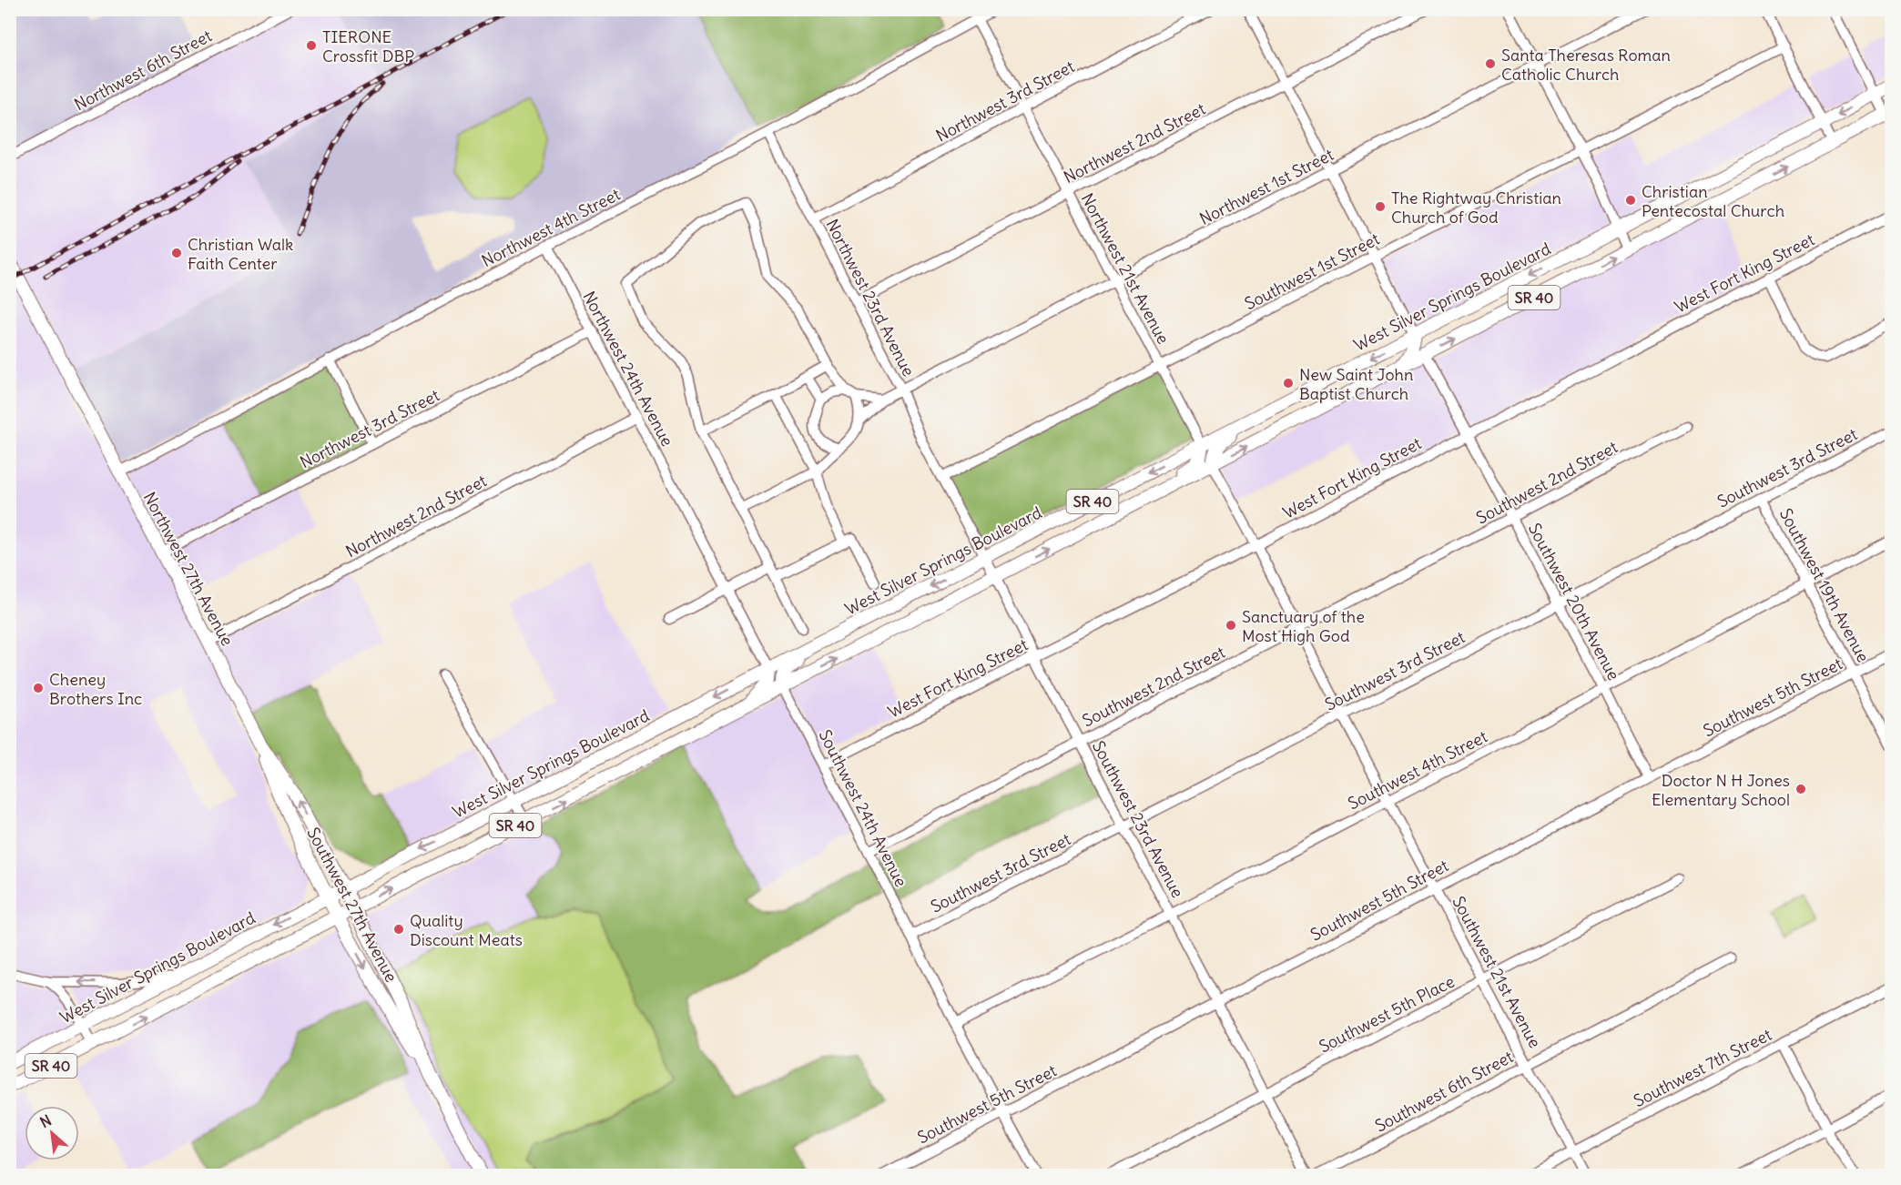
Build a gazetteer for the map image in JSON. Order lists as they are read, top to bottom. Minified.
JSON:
{"streets":{"main road":["West Silver Springs Boulevard","SR 40","Northwest 27th Avenue","Southwest 27th Avenue"],"street":["Northwest 6th Street","Northwest 3rd Street","Northwest 2nd Street","Northwest 1st Street","Northwest 4th Street","Northwest 21st Avenue","Southwest 1st Street","West Fort King Street","Northwest 23rd Avenue","Northwest 24th Avenue","Southwest 3rd Street","Southwest 2nd Street","Southwest 19th Avenue","Southwest 20th Avenue","Southwest 5th Street","Southwest 4th Street","Southwest 24th Avenue","Southwest 23rd Avenue","Southwest 21st Avenue","Southwest 5th Place","Southwest 7th Street","Southwest 6th Street"]},"crossings":[["Northwest 3rd Street","Northwest 21st Avenue"],["Northwest 3rd Street","Northwest 23rd Avenue"],["Northwest 3rd Street","Northwest 24th Avenue"],["Northwest 3rd Street","Northwest 27th Avenue"],["Northwest 2nd Street","Northwest 21st Avenue"],["Northwest 2nd Street","Northwest 23rd Avenue"],["Northwest 2nd Street","Northwest 24th Avenue"],["Northwest 2nd Street","Northwest 27th Avenue"],["Northwest 1st Street","Northwest 21st Avenue"],["Northwest 1st Street","Northwest 23rd Avenue"],["Northwest 4th Street","Northwest 21st Avenue"],["Northwest 4th Street","Northwest 23rd Avenue"],["Northwest 4th Street","Northwest 24th Avenue"],["Northwest 4th Street","Northwest 27th Avenue"],["Northwest 21st Avenue","Southwest 1st Street"],["Northwest 21st Avenue","West Silver Springs Boulevard"],["Southwest 1st Street","Northwest 23rd Avenue"],["Southwest 1st Street","Southwest 23rd Avenue"],["West Fort King Street","Southwest 20th Avenue"],["West Fort King Street","Southwest 24th Avenue"],["West Fort King Street","Southwest 23rd Avenue"],["West Fort King Street","Southwest 21st Avenue"],["West Silver Springs Boulevard","Northwest 27th Avenue"],["West Silver Springs Boulevard","Southwest 23rd Avenue"],["West Silver Springs Boulevard","Southwest 27th Avenue"],["Northwest 23rd Avenue","Southwest 23rd Avenue"],["SR 40","Southwest 20th Avenue"],["SR 40","Southwest 24th Avenue"],["SR 40","Southwest 23rd Avenue"],["SR 40","Southwest 27th Avenue"],["SR 40","Southwest 21st Avenue"],["Southwest 3rd Street","Southwest 19th Avenue"],["Southwest 3rd Street","Southwest 20th Avenue"],["Southwest 3rd Street","Southwest 24th Avenue"],["Southwest 3rd Street","Southwest 23rd Avenue"],["Southwest 3rd Street","Southwest 21st Avenue"],["Southwest 2nd Street","Southwest 20th Avenue"],["Southwest 2nd Street","Southwest 24th Avenue"],["Southwest 2nd Street","Southwest 23rd Avenue"],["Southwest 2nd Street","Southwest 21st Avenue"],["Northwest 27th Avenue","Southwest 27th Avenue"],["Southwest 19th Avenue","Southwest 5th Street"],["Southwest 19th Avenue","Southwest 4th Street"],["Southwest 20th Avenue","Southwest 5th Street"],["Southwest 20th Avenue","Southwest 4th Street"],["Southwest 5th Street","Southwest 24th Avenue"],["Southwest 5th Street","Southwest 23rd Avenue"],["Southwest 5th Street","Southwest 21st Avenue"],["Southwest 4th Street","Southwest 24th Avenue"],["Southwest 4th Street","Southwest 23rd Avenue"],["Southwest 4th Street","Southwest 21st Avenue"],["Southwest 23rd Avenue","Southwest 5th Place"],["Southwest 21st Avenue","Southwest 5th Place"],["Southwest 21st Avenue","Southwest 7th Street"],["Southwest 21st Avenue","Southwest 6th Street"]],"places":["TIERONE Crossfit DBP","Santa Theresas Roman Catholic Church","Christian Pentecostal Church","The Rightway Christian Church of God","Christian Walk Faith Center","New Saint John Baptist Church","Sanctuary of the Most High God","Cheney Brothers Inc","Doctor N H Jones Elementary School","Quality Discount Meats"],"north":"top left"}
